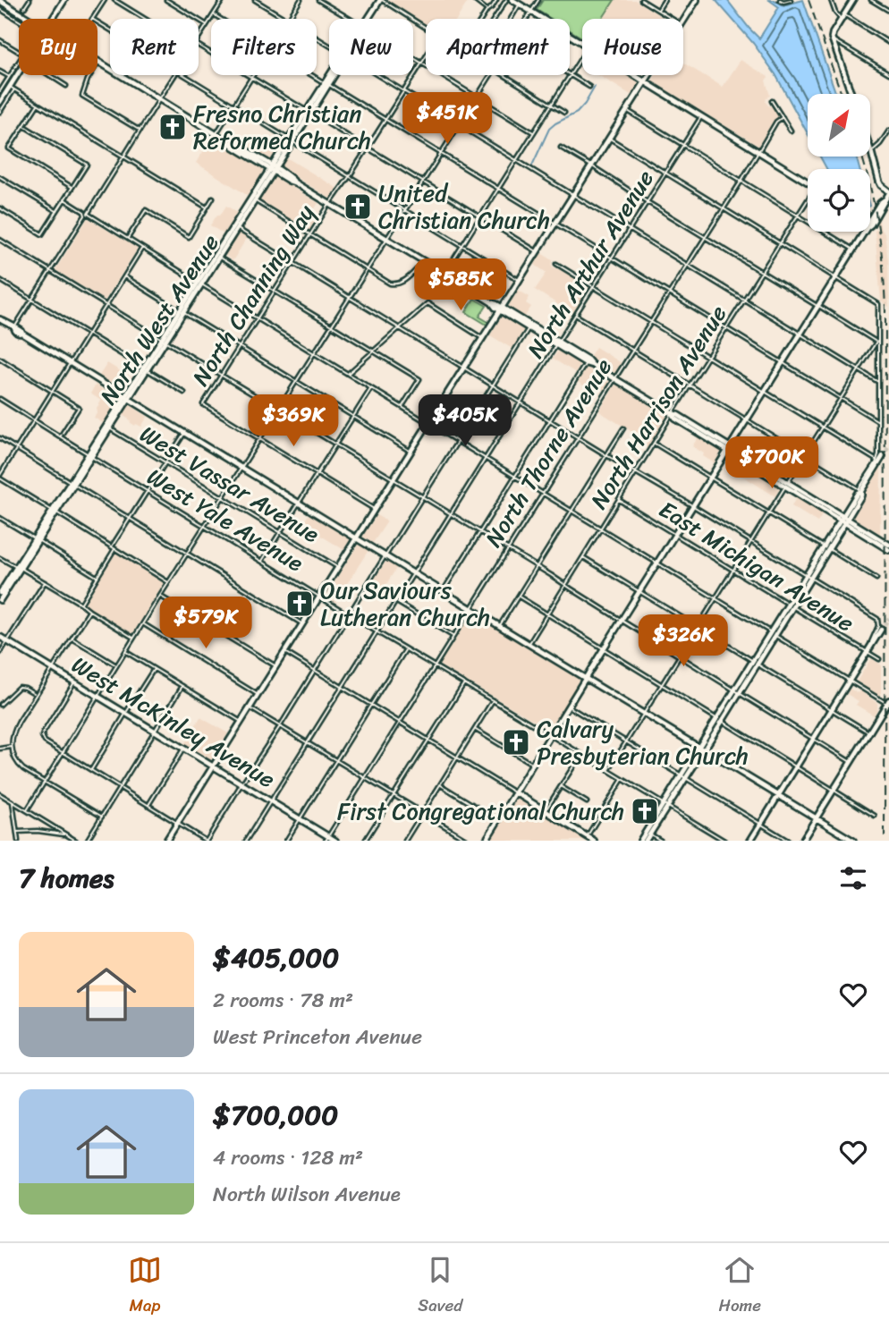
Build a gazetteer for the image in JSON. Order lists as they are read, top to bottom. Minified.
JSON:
{"streets":{"main road":["North West Avenue","West McKinley Avenue"],"street":["North Arthur Avenue","North Channing Way","North Harrison Avenue","North Thorne Avenue","West Vassar Avenue","West Yale Avenue","East Michigan Avenue"]},"crossings":[["North Arthur Avenue","West Yale Avenue"],["North Arthur Avenue","West McKinley Avenue"],["North West Avenue","West Vassar Avenue"],["North West Avenue","West Yale Avenue"],["North Harrison Avenue","East Michigan Avenue"],["North Thorne Avenue","West Yale Avenue"],["North Thorne Avenue","West McKinley Avenue"]],"places":{"church":["Fresno Christian Reformed Church","United Christian Church","Our Saviours Lutheran Church","Calvary Presbyterian Church","First Congregational Church"]},"north":"top right","page":{"chip":["Buy","Rent","Filters","New","Apartment","House"],"price":["$451K","$585K","$369K","$405K","$700K","$579K","$326K"],"heading":"7 homes","list":[{"name":"$405,000","note":"2 rooms · 78 m² · West Princeton Avenue"},{"name":"$700,000","note":"4 rooms · 128 m² · North Wilson Avenue"}],"tabs":["Map","Saved","Home"]}}
